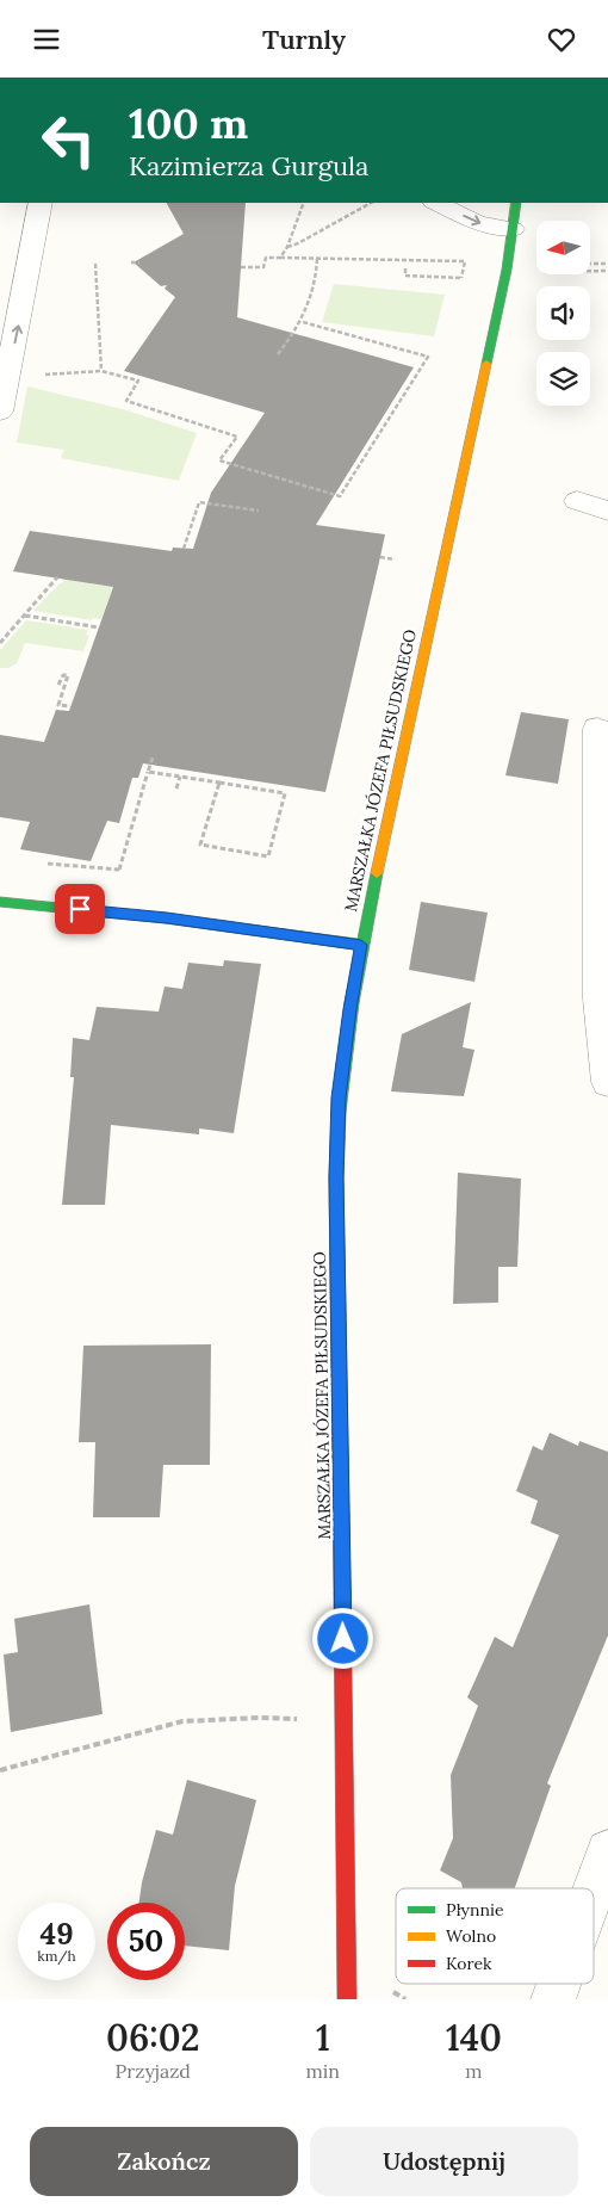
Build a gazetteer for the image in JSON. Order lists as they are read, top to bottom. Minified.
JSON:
{"streets":{"main road":["MARSZAŁKA JÓZEFA PIŁSUDSKIEGO"]},"legend":["Płynnie","Wolno","Korek"],"north":"left","page":{"header":"Turnly","turn":["100 m","Kazimierza Gurgula"],"speed":"49 km/h","limit":"50","eta":["06:02","Przyjazd","1","min","140","m"],"buttons":["Zakończ","Udostępnij"]}}
